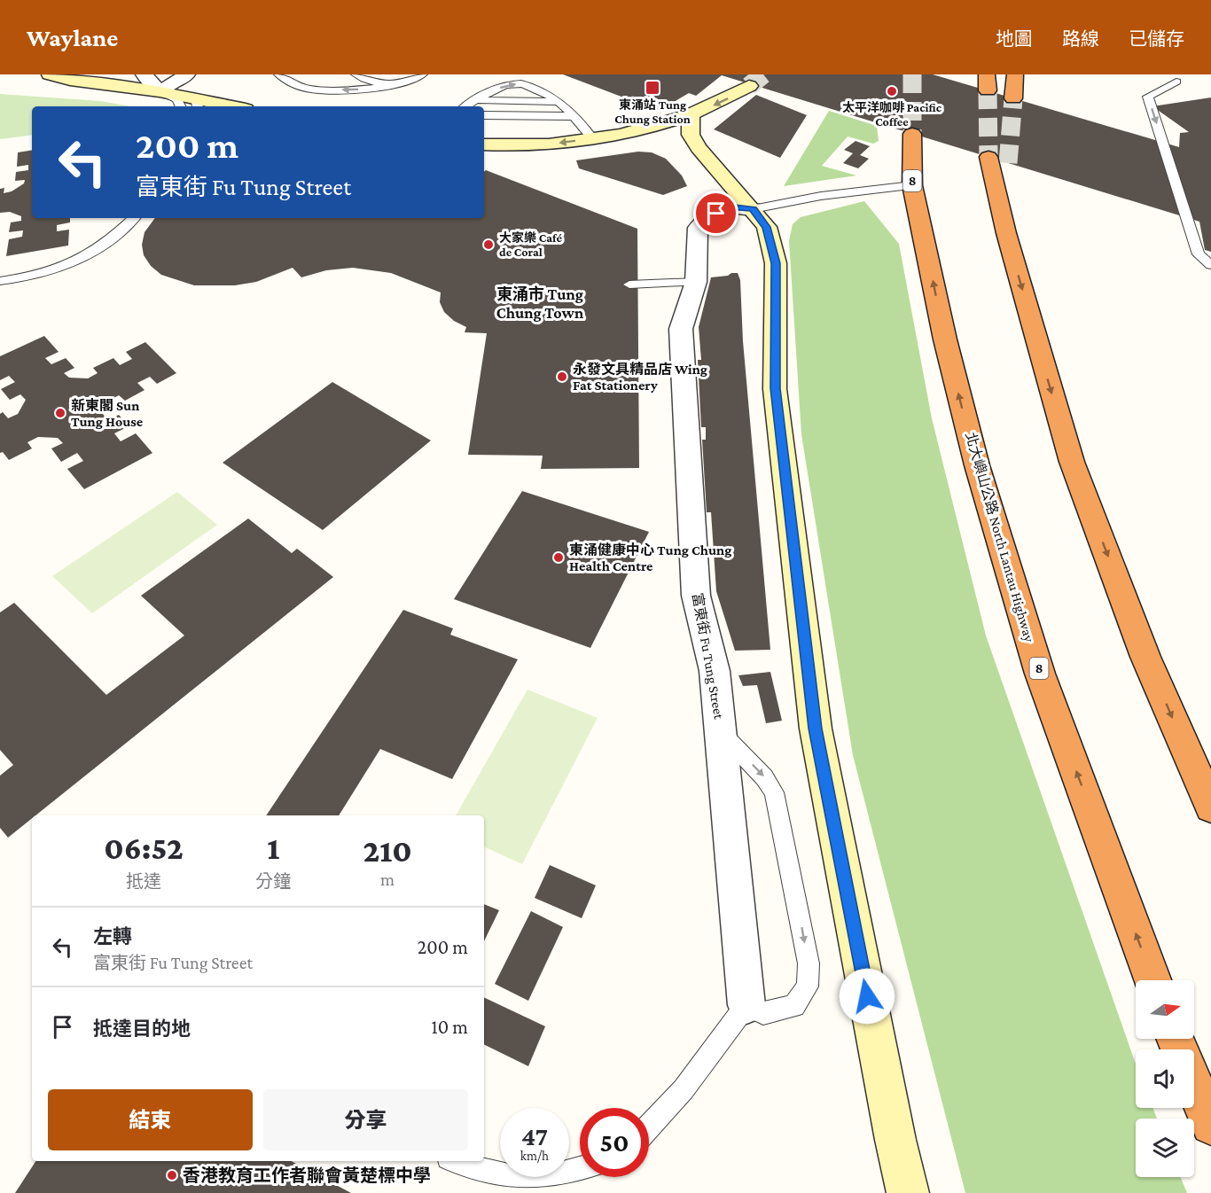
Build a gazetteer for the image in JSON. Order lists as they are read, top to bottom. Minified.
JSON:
{"streets":{"highway":["8","北大嶼山公路 North Lantau Highway"],"street":["富東街 Fu Tung Street"]},"districts":["東涌市 Tung Chung Town"],"places":{"transit":["東涌站 Tung Chung Station"],"other":["太平洋咖啡 Pacific Coffee","大家樂 Café de Coral","永發文具精品店 Wing Fat Stationery","新東閣 Sun Tung House","東涌健康中心 Tung Chung Health Centre","香港教育工作者聯會黃楚標中學"]},"north":"right","page":{"header":"Waylane","nav":["地圖","路線","已儲存"],"turn":["200 m","富東街 Fu Tung Street"],"eta":["06:52","抵達","1","分鐘","210","m"],"list":[{"name":"左轉","note":"富東街 Fu Tung Street","value":"200 m"},{"name":"抵達目的地","value":"10 m"}],"buttons":["結束","分享"],"speed":"47 km/h","limit":"50"}}
